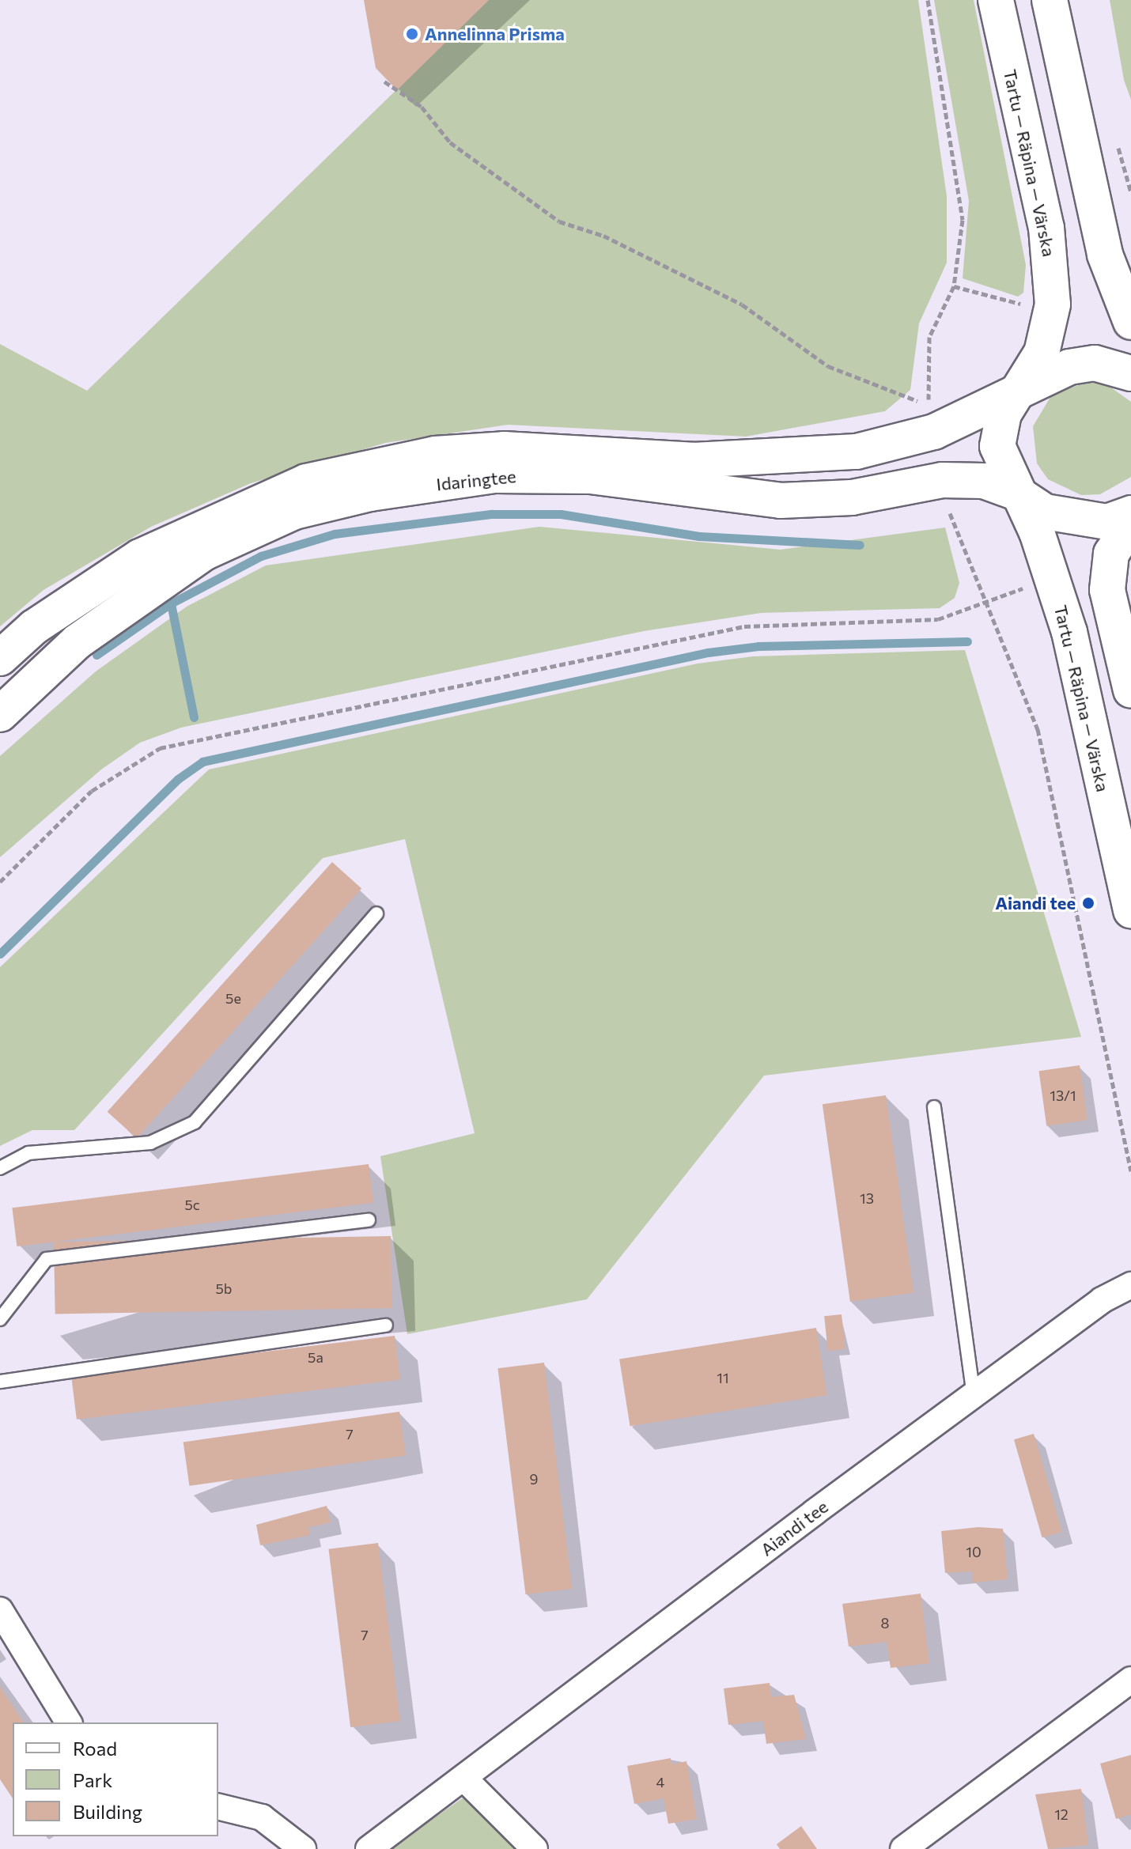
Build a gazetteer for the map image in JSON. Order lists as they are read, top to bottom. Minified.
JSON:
{"streets":{"main road":["Tartu — Räpina — Värska","Idaringtee"],"street":["Aiandi tee"]},"crossings":[["Tartu — Räpina — Värska","Idaringtee"]],"places":["Annelinna Prisma","Aiandi tee"],"house_numbers":["5e","13/1","13","5c","5b","5a","11","7","9","10","8","7","4","12"],"legend":["Road","Park","Building"]}
